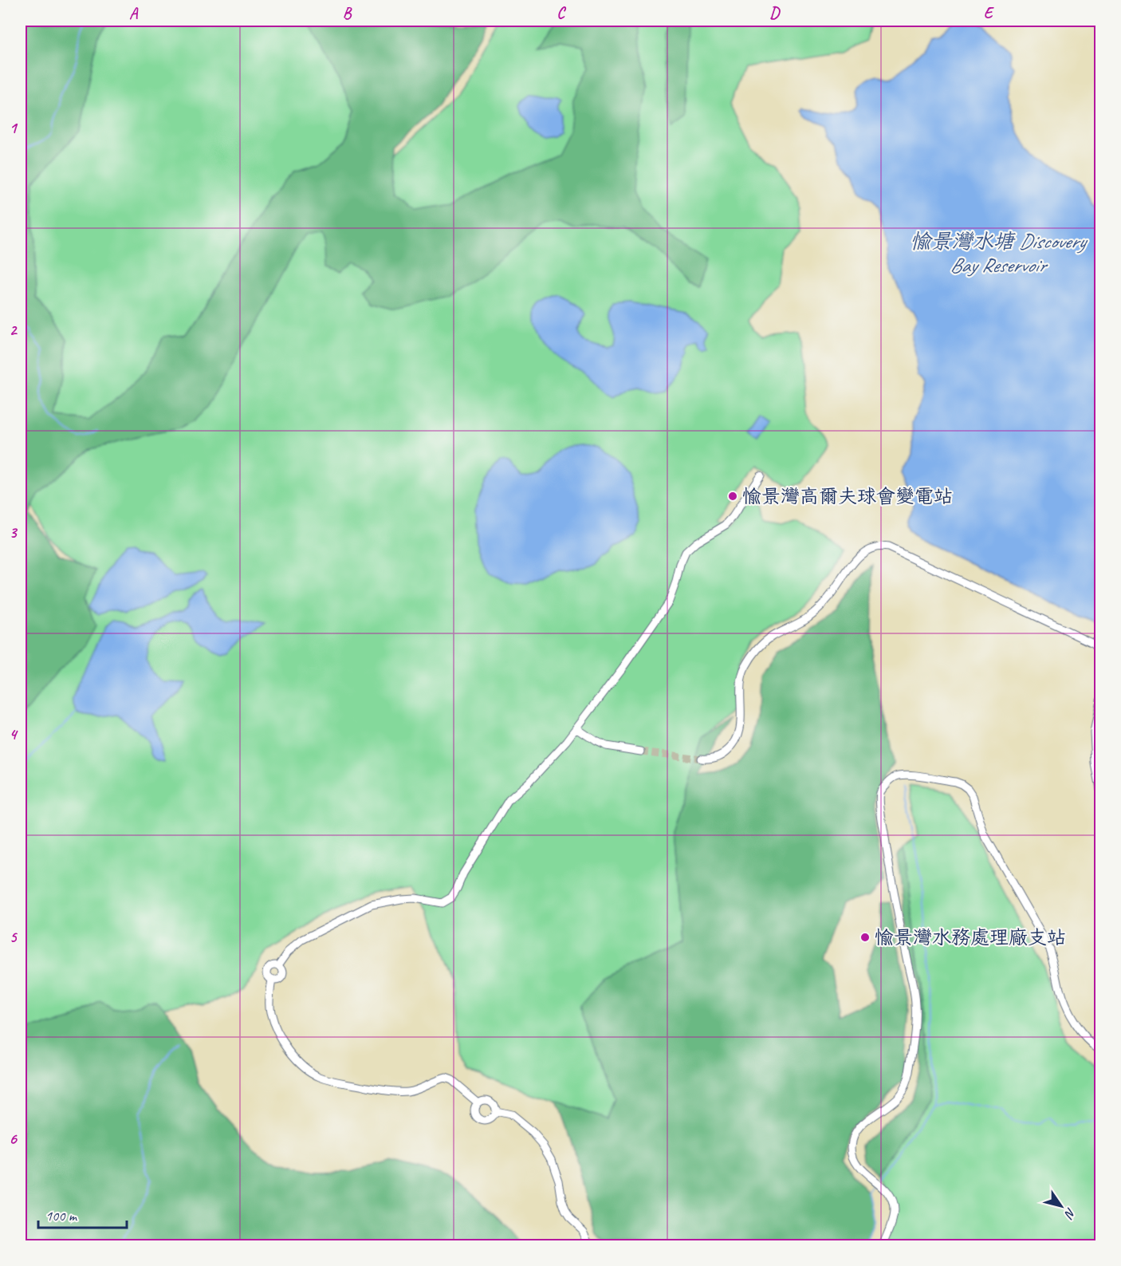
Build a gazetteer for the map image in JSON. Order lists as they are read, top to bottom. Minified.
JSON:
{"water":["愉景灣水塘 Discovery Bay Reservoir"],"places":["愉景灣高爾夫球會變電站","愉景灣水務處理廠支站"],"scale_bar":"100 m","north":"bottom right","grid":{"columns":["A","B","C","D","E"],"rows":["1","2","3","4","5","6"]}}
